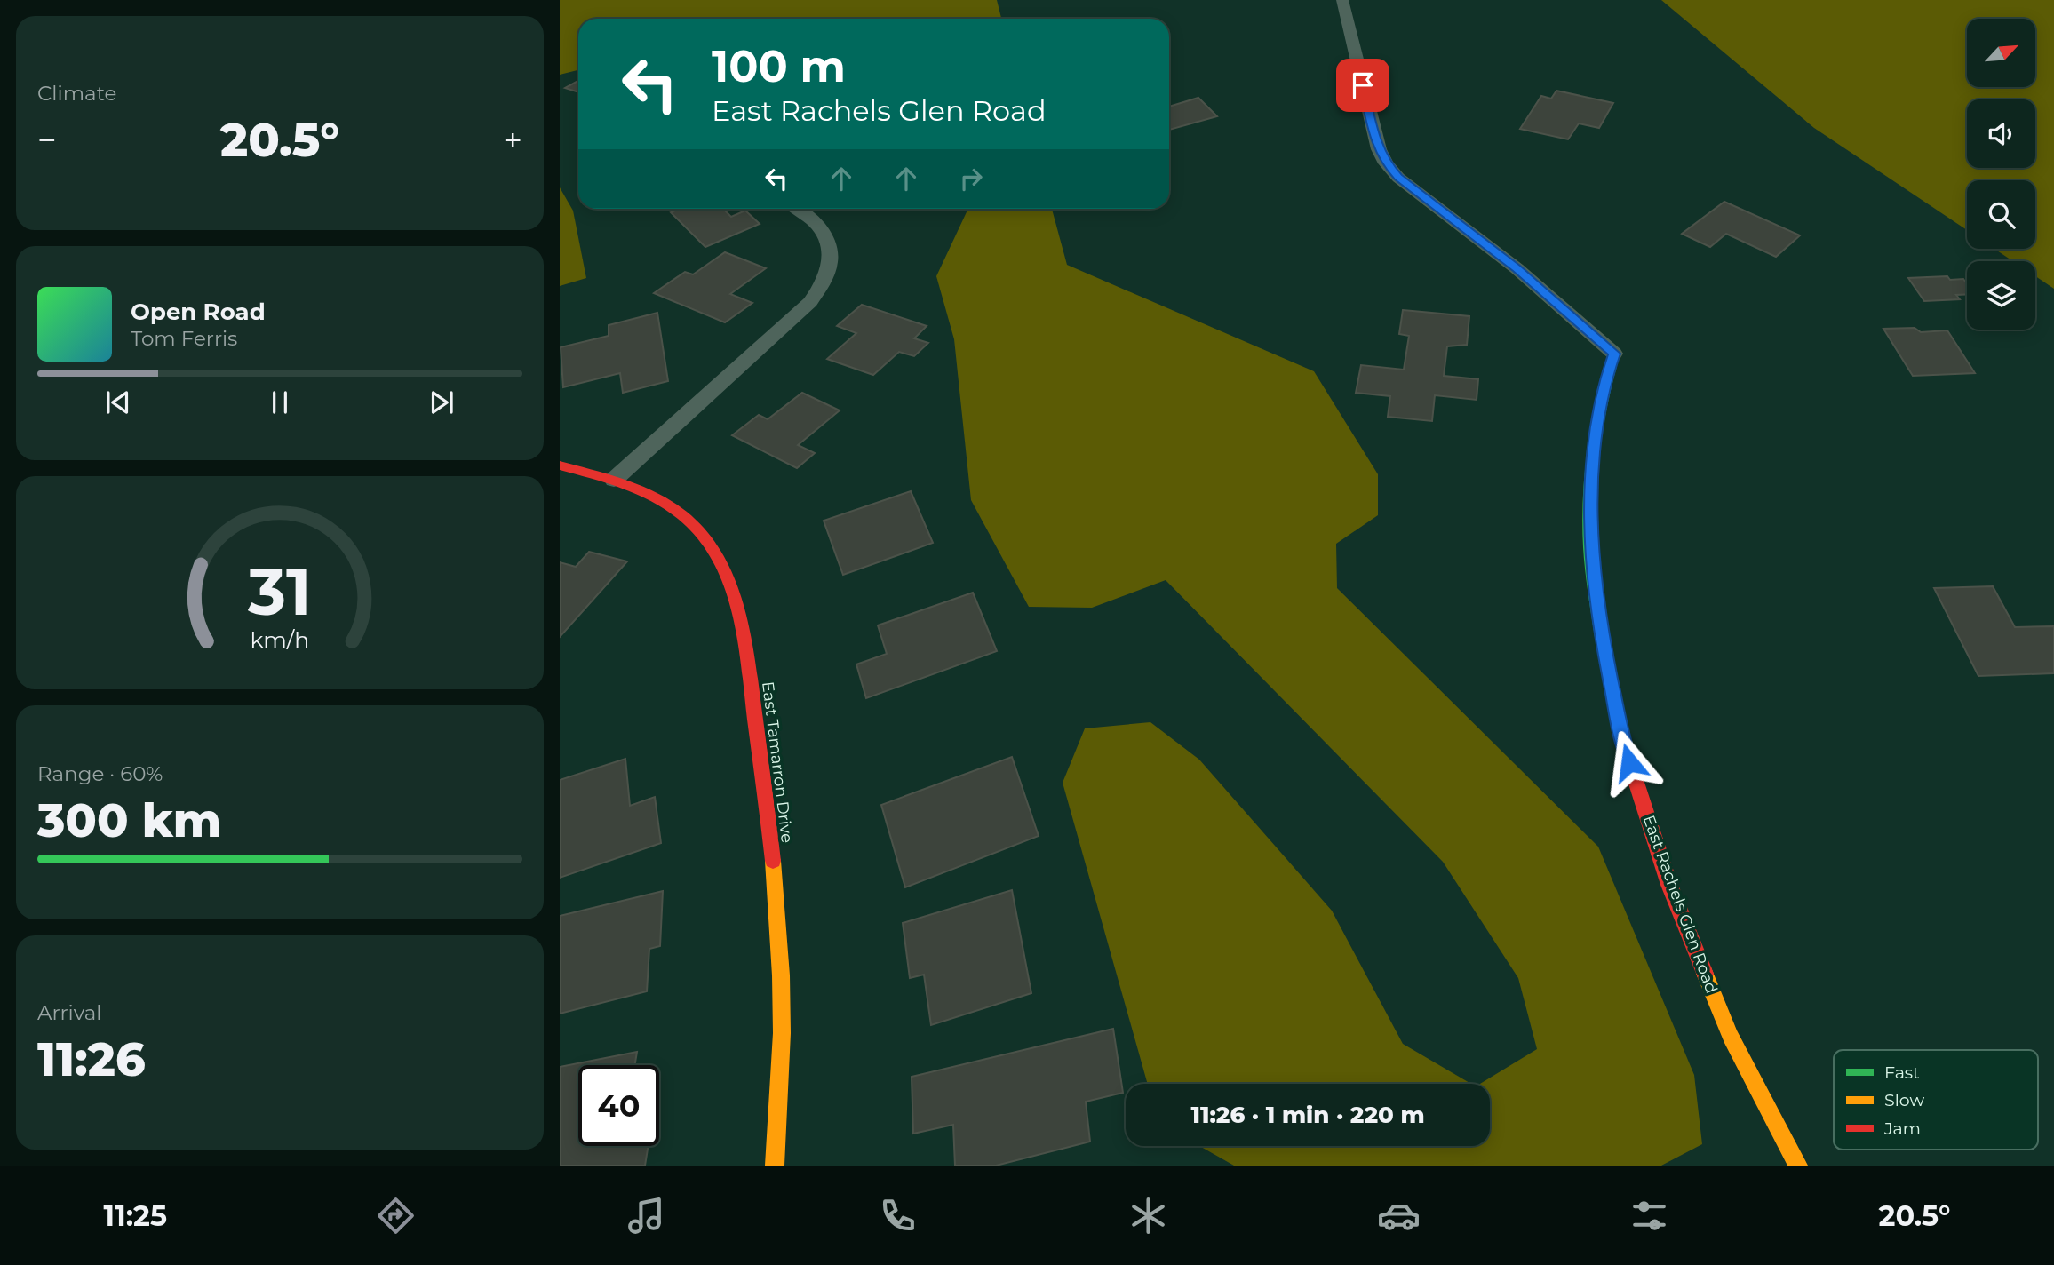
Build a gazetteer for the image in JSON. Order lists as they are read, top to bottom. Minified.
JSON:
{"streets":{"street":["East Tamarron Drive","East Rachels Glen Road"]},"legend":["Fast","Slow","Jam"],"north":"top right","page":{"tile":["Climate",["Range · 60%","300 km"],["Arrival","11:26"]],"turn":["100 m","East Rachels Glen Road"],"heat":["−","20.5°","+"],"song":["Open Road","Tom Ferris"],"limit":"40","trip":"11:26 · 1 min · 220 m","tabs":["11:25","20.5°"],"gauge":["31","km/h"]}}
